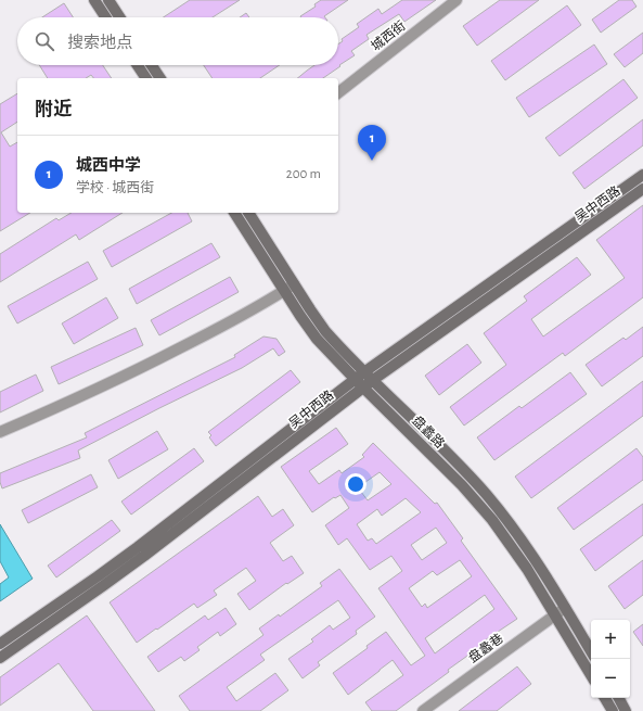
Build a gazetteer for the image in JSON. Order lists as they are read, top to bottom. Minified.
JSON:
{"streets":{"main road":["吴中西路","盘蠡路"],"street":["城西街","盘蠡巷"]},"crossings":[["吴中西路","盘蠡路"],["盘蠡路","盘蠡巷"]],"page":{"search":"搜索地点","heading":"附近","pins":"1","list":[{"mark":"1","name":"城西中学","note":"学校 · 城西街","value":"200 m"}],"map_buttons":["+","−"]}}
